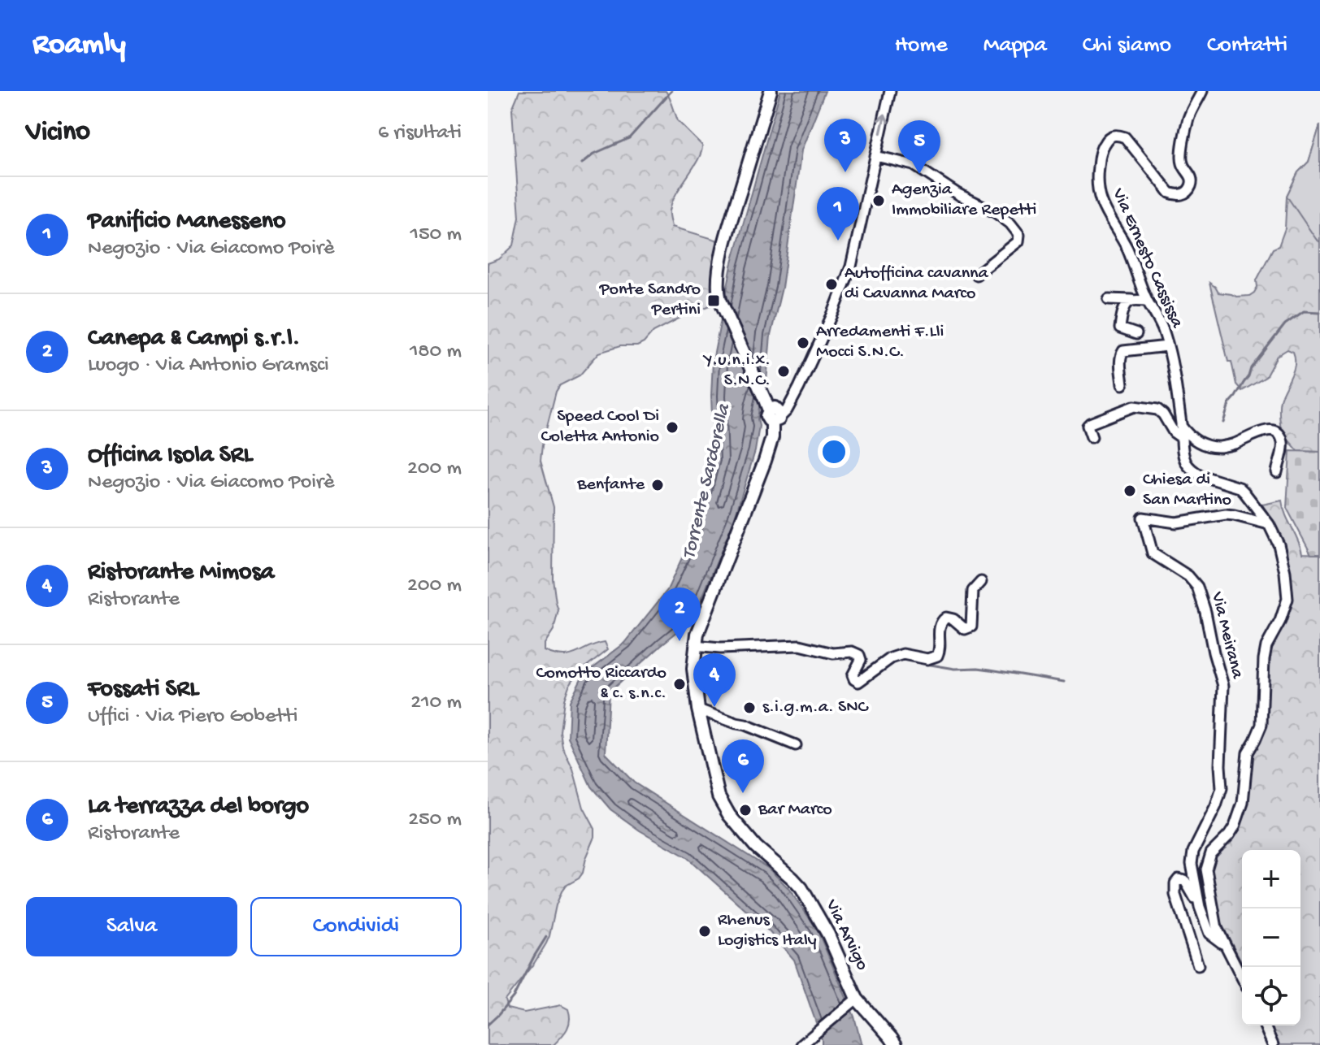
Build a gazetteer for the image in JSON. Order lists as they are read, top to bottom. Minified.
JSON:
{"streets":{"main road":["Via Arvigo"],"street":["Via Ernesto Cassissa","Via Meirana"]},"crossings":[["Via Ernesto Cassissa","Via Meirana"]],"water":["Torrente Sardorella"],"places":{"other":["Agenzia Immobiliare Repetti","Autofficina cavanna di Cavanna Marco","Arredamenti F.Lli Mocci S.N.C.","Y.u.n.i.x. S.N.C.","Speed Cool Di Coletta Antonio","Benfante","Chiesa di San Martino","Comotto Riccardo & c. s.n.c.","s.i.g.m.a. SNC","Bar Marco","Rhenus Logistics Italy"],"transit":["Ponte Sandro Pertini"]},"page":{"header":"Roamly","nav":["Home","Mappa","Chi siamo","Contatti"],"heading":["Vicino","6 risultati"],"pins":["3","5","1","2","4","6"],"list":[{"mark":"1","name":"Panificio Manesseno","note":"Negozio · Via Giacomo Poirè","value":"150 m"},{"mark":"2","name":"Canepa & Campi s.r.l.","note":"Luogo · Via Antonio Gramsci","value":"180 m"},{"mark":"3","name":"Officina Isola SRL","note":"Negozio · Via Giacomo Poirè","value":"200 m"},{"mark":"4","name":"Ristorante Mimosa","note":"Ristorante","value":"200 m"},{"mark":"5","name":"Fossati SRL","note":"Uffici · Via Piero Gobetti","value":"210 m"},{"mark":"6","name":"La terrazza del borgo","note":"Ristorante","value":"250 m"}],"map_buttons":["+","−"],"buttons":["Salva","Condividi"]}}
